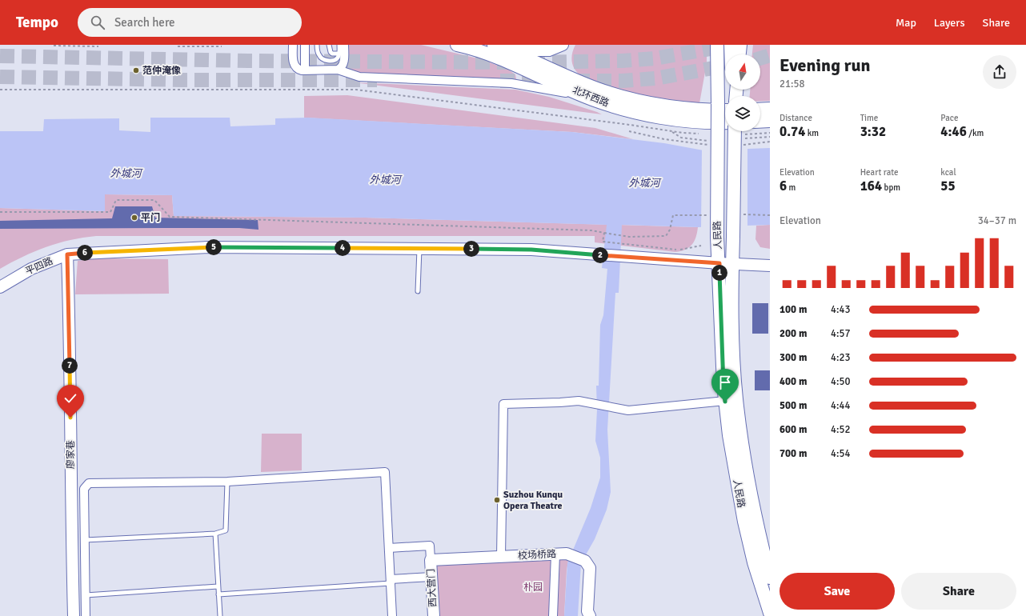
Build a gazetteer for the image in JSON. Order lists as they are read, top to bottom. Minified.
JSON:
{"streets":{"main road":["北环西路","人民路","平四路","廖家巷","校场桥路","西大营门"]},"crossings":[["人民路","平四路"],["平四路","廖家巷"],["校场桥路","西大营门"]],"water":["外城河"],"parks":["朴园"],"places":["范仲淹像","平门","Suzhou Kunqu Opera Theatre"],"north":"top","page":{"header":"Tempo","search":"Search here","nav":["Map","Layers","Share"],"heading":["Evening run","21:58"],"stats":[["Distance","0.74 km"],["Time","3:32"],["Pace","4:46 /km"],["Elevation","6 m"],["Heart rate","164 bpm"],["kcal","55"]],"chart":["Elevation","34–37 m"],"pins":["5","4","3","6","2","1","7"],"list":[{"name":"100 m","note":"4:43"},{"name":"200 m","note":"4:57"},{"name":"300 m","note":"4:23"},{"name":"400 m","note":"4:50"},{"name":"500 m","note":"4:44"},{"name":"600 m","note":"4:52"},{"name":"700 m","note":"4:54"}],"buttons":["Save","Share"]}}
